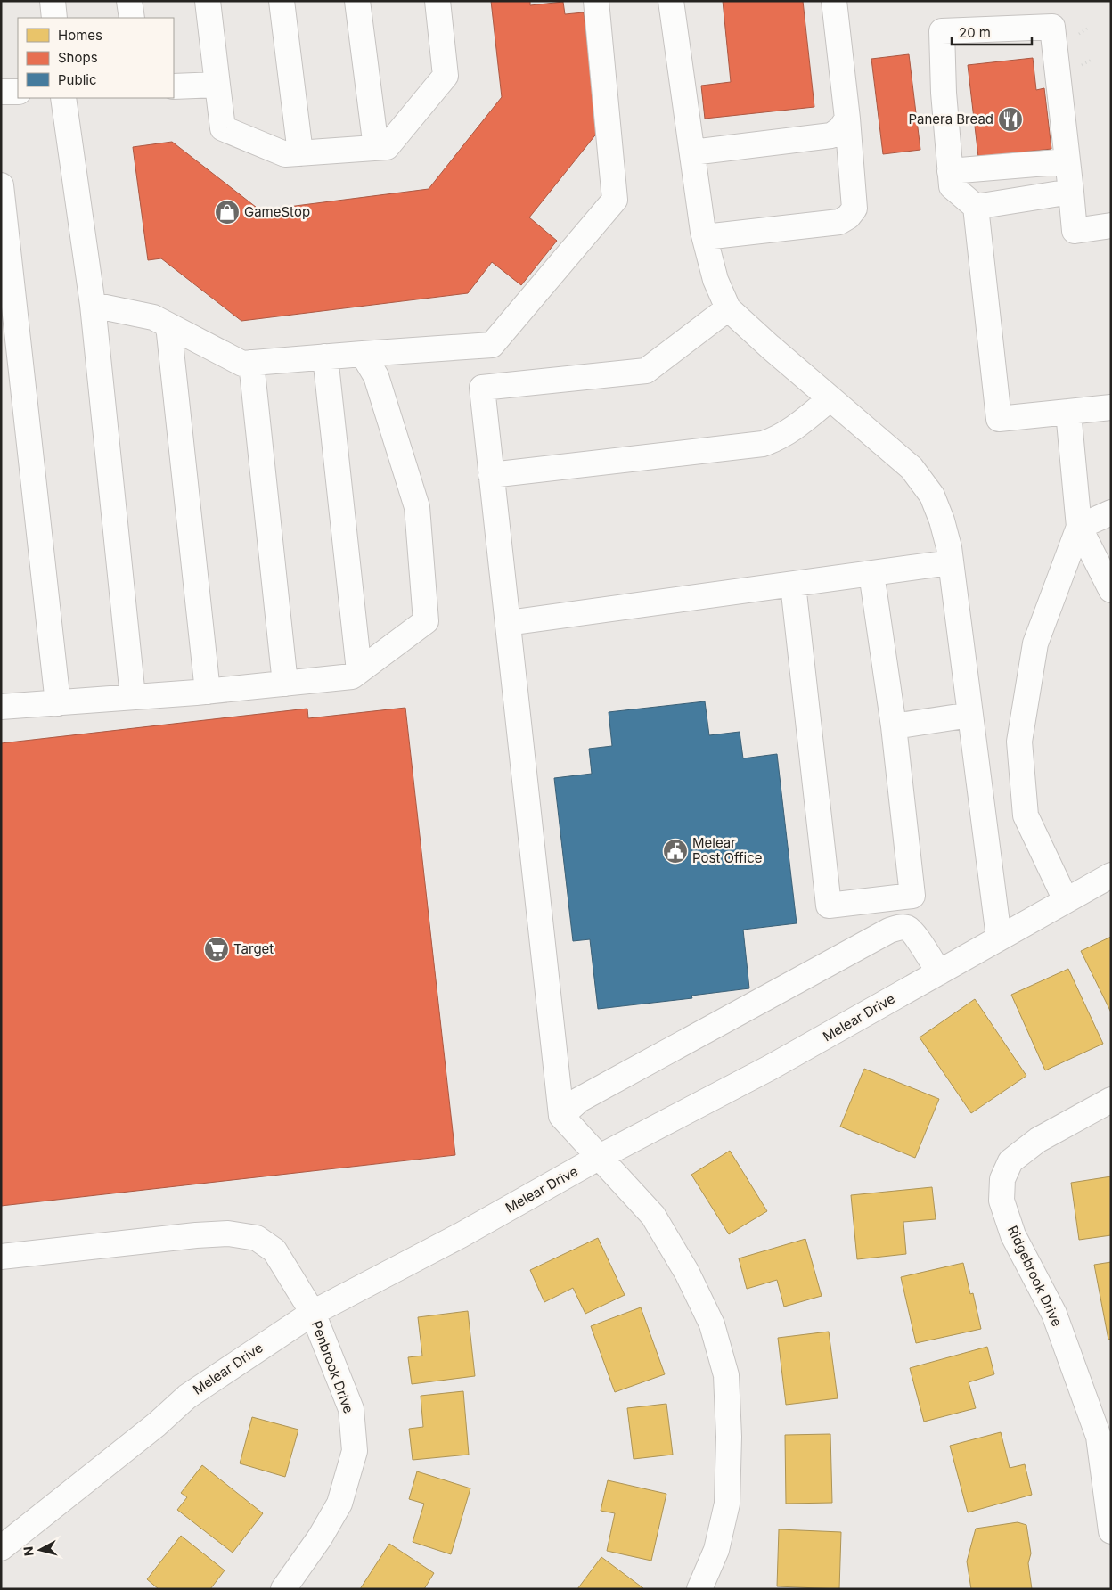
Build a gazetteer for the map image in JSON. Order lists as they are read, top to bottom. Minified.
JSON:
{"streets":{"street":["Melear Drive","Ridgebrook Drive","Penbrook Drive"]},"crossings":[["Melear Drive","Penbrook Drive"]],"places":{"restaurant":["Panera Bread"],"shop":["GameStop"],"public building":["Melear Post Office"],"supermarket":["Target"]},"legend":["Homes","Shops","Public"],"scale_bar":"20 m","north":"left"}
